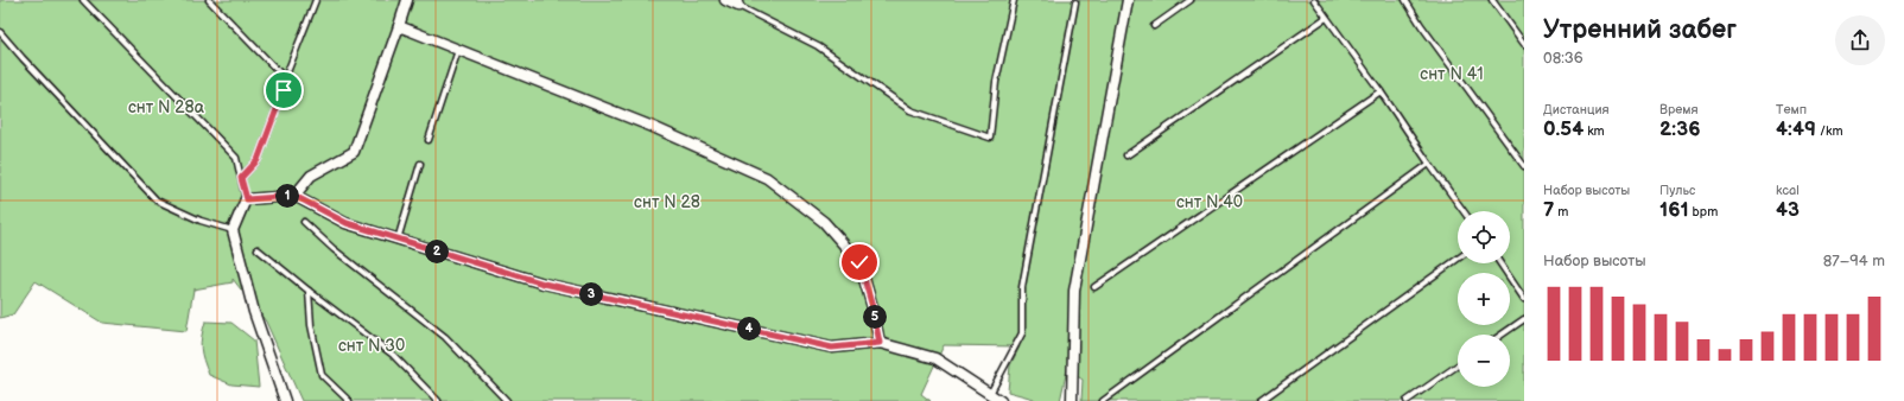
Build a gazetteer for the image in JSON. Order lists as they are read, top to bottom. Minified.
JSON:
{"parks":["снт N 41","снт N 28а","снт N 28","снт N 40","снт N 30"],"page":{"heading":["Утренний забег","08:36"],"stats":[["Дистанция","0.54 km"],["Время","2:36"],["Темп","4:49 /km"],["Набор высоты","7 m"],["Пульс","161 bpm"],["kcal","43"]],"pins":["1","2","3","5","4"],"map_buttons":["+","−"],"chart":["Набор высоты","87–94 m"]}}
